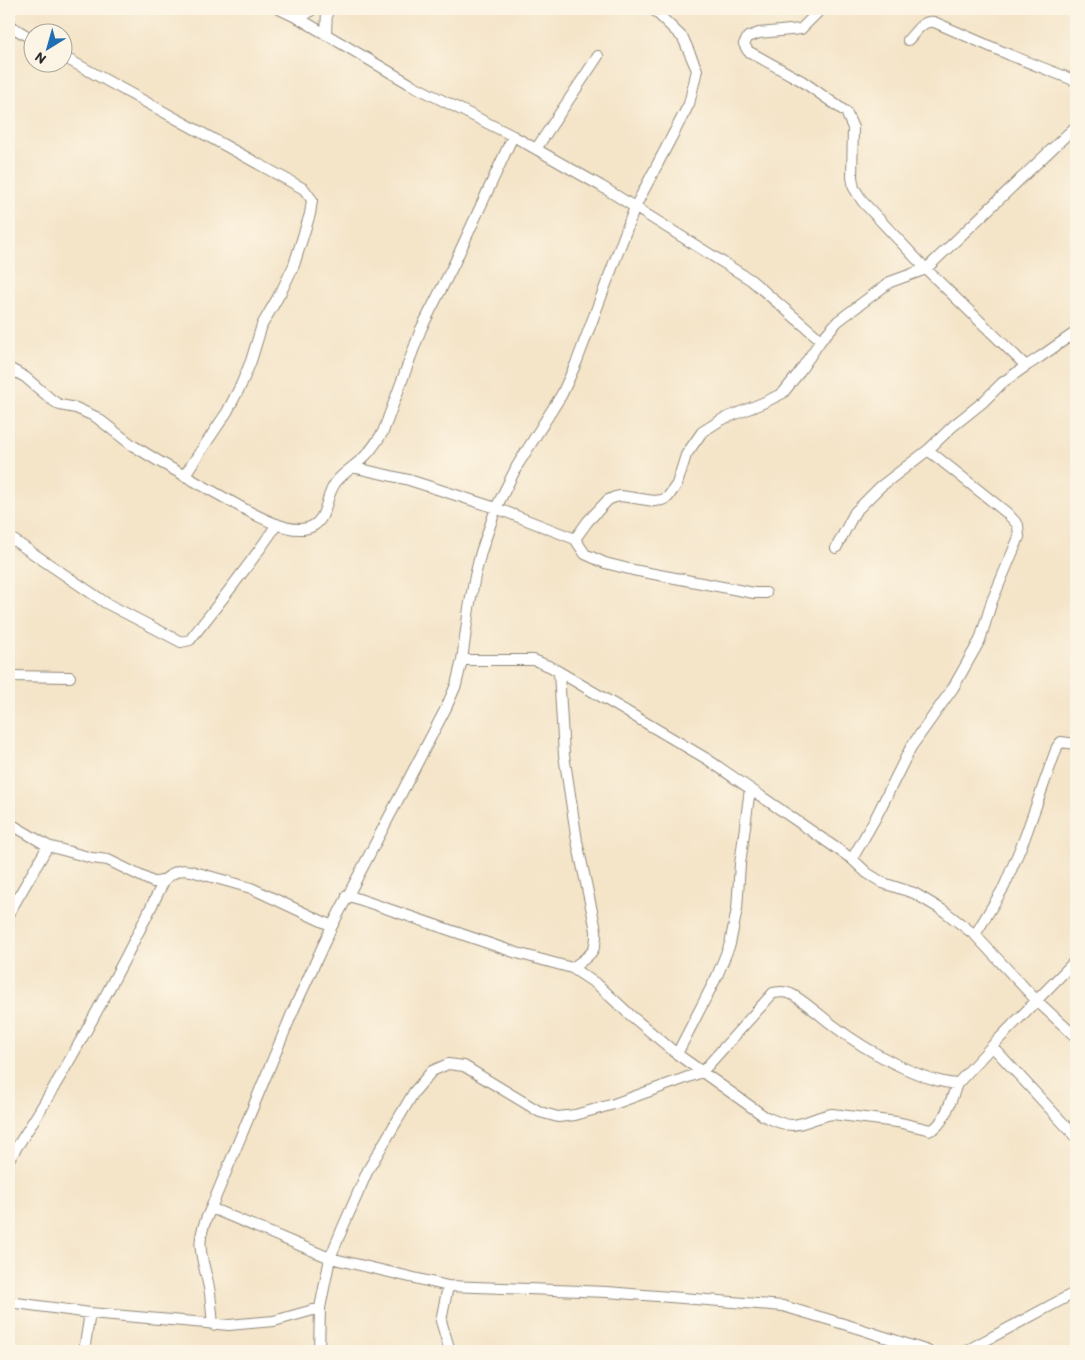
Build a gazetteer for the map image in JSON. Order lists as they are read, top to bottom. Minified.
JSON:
{"north":"bottom left"}
